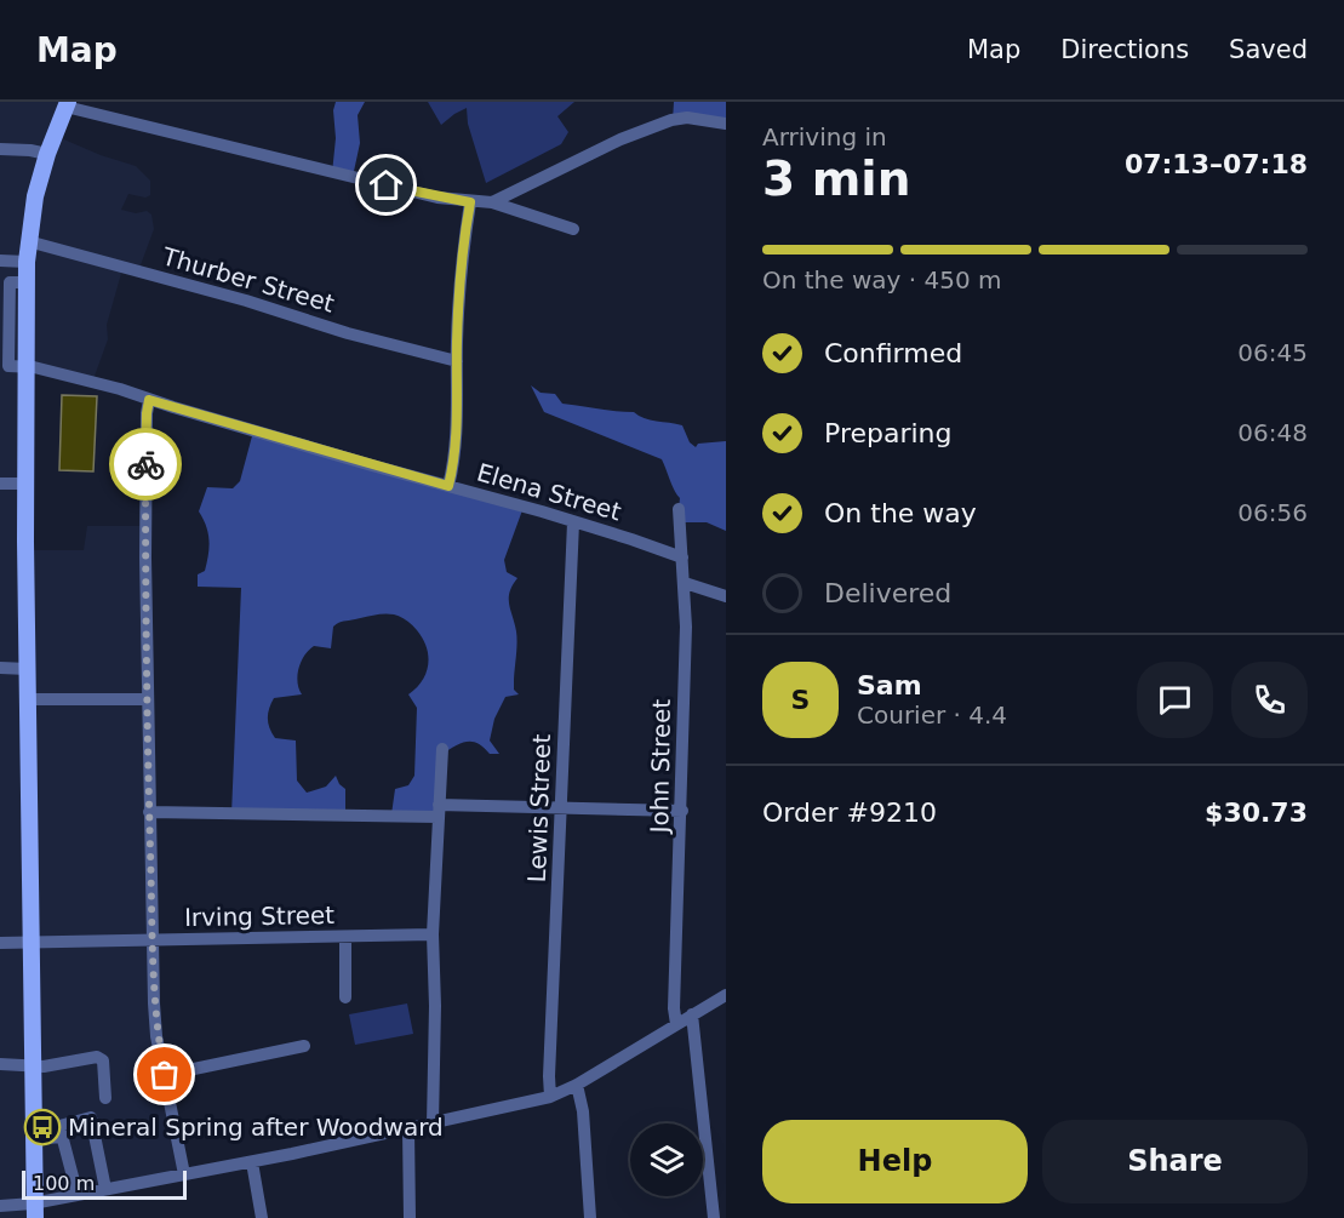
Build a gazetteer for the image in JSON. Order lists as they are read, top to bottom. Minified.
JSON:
{"streets":{"street":["Thurber Street","Elena Street","John Street","Lewis Street","Irving Street"]},"crossings":[["Elena Street","John Street"],["Elena Street","Lewis Street"]],"places":{"bus stop":["Mineral Spring after Woodward"]},"scale_bar":"100 m","page":{"header":"Map","nav":["Map","Directions","Saved"],"heading":["3 min","Arriving in","07:13–07:18"],"panel":["Sam","Courier · 4.4","Order #9210","$30.73"],"bar":"On the way · 450 m","list":[["Confirmed","06:45"],["Preparing","06:48"],["On the way","06:56"],"Delivered"],"round":"S","buttons":["Help","Share"],"scale":"100 m"}}
